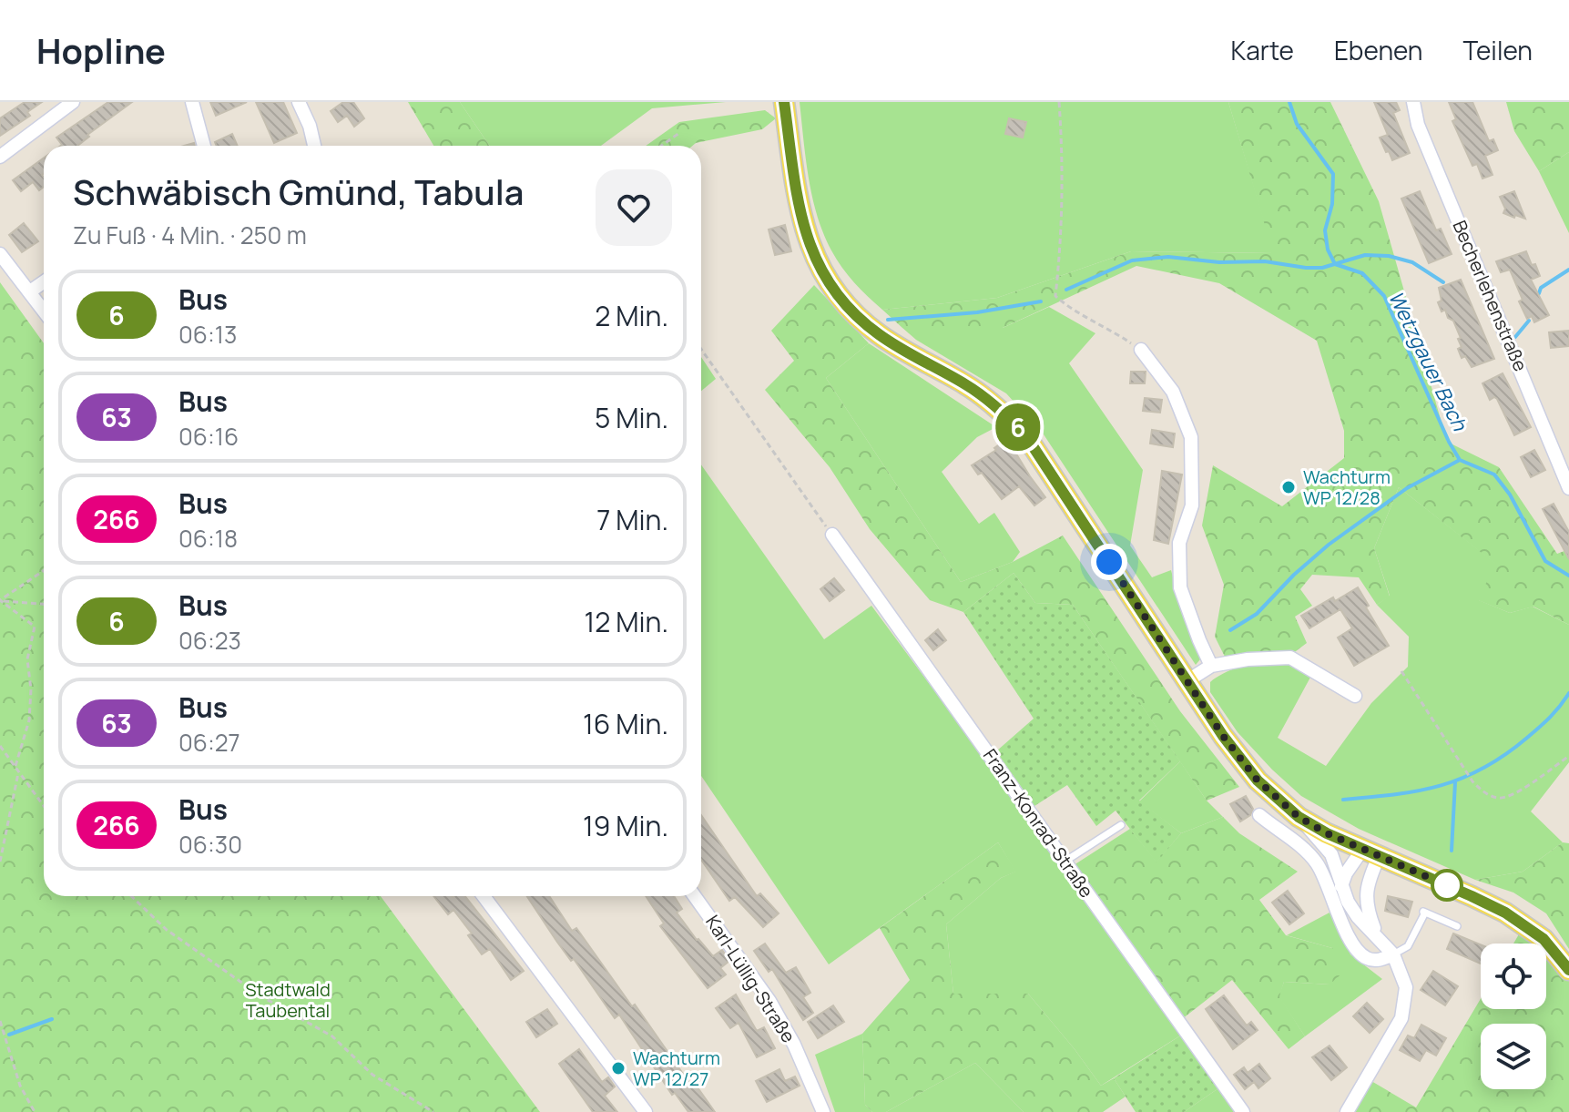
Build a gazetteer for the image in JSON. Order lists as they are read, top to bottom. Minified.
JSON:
{"streets":{"street":["Becherlehenstraße","Franz-Konrad-Straße","Karl-Lüllig-Straße"]},"water":["Wetzgauer Bach"],"parks":["Stadtwald Taubental"],"places":["Wachturm WP 12/28","Wachturm WP 12/27"],"lines":["bus line 6"],"page":{"header":"Hopline","nav":["Karte","Ebenen","Teilen"],"on_map":"6","heading":["Schwäbisch Gmünd, Tabula","Zu Fuß · 4 Min. · 250 m"],"list":[{"mark":"6","name":"Bus","note":"06:13","value":"2 Min."},{"mark":"63","name":"Bus","note":"06:16","value":"5 Min."},{"mark":"266","name":"Bus","note":"06:18","value":"7 Min."},{"mark":"6","name":"Bus","note":"06:23","value":"12 Min."},{"mark":"63","name":"Bus","note":"06:27","value":"16 Min."},{"mark":"266","name":"Bus","note":"06:30","value":"19 Min."}]}}
